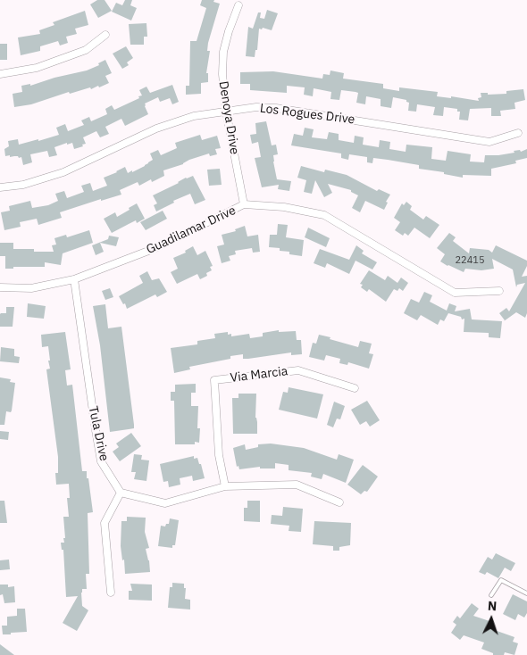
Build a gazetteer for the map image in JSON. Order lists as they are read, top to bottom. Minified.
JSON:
{"streets":{"street":["Los Rogues Drive","Denoya Drive","Guadilamar Drive","Via Marcia","Tula Drive"]},"crossings":[["Los Rogues Drive","Denoya Drive"],["Denoya Drive","Guadilamar Drive"],["Guadilamar Drive","Tula Drive"]],"house_numbers":["22415"],"north":"top"}
